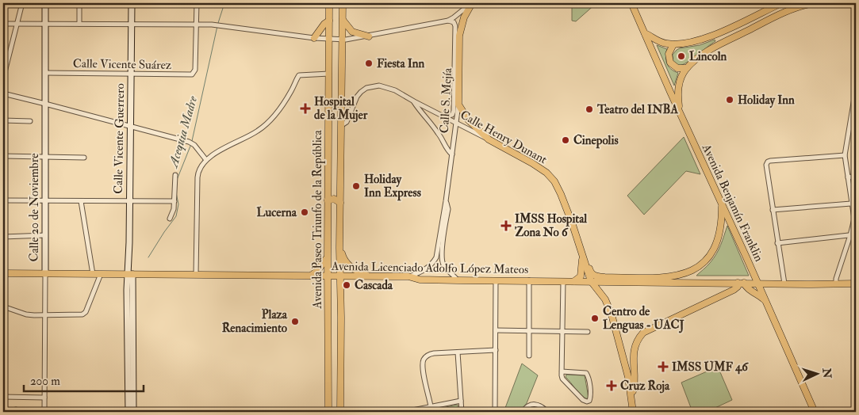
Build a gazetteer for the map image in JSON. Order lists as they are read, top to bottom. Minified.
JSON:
{"streets":{"main road":["Calle S. Mejía","Calle Henry Dunant","Calle Vicente Guerrero","Avenida Benjamín Franklin","Calle 20 de Noviembre","Avenida Paseo Triunfo de la República","Avenida Licenciado Adolfo López Mateos"],"street":["Calle Vicente Suárez"]},"crossings":[["Calle Vicente Suárez","Calle Vicente Guerrero"],["Calle Vicente Suárez","Calle 20 de Noviembre"],["Calle S. Mejía","Calle Henry Dunant"],["Calle S. Mejía","Avenida Licenciado Adolfo López Mateos"],["Calle Henry Dunant","Avenida Paseo Triunfo de la República"],["Calle Henry Dunant","Avenida Licenciado Adolfo López Mateos"],["Calle Vicente Guerrero","Avenida Licenciado Adolfo López Mateos"],["Avenida Benjamín Franklin","Avenida Licenciado Adolfo López Mateos"],["Calle 20 de Noviembre","Avenida Licenciado Adolfo López Mateos"],["Avenida Paseo Triunfo de la República","Avenida Licenciado Adolfo López Mateos"]],"water":["Acequia Madre"],"places":{"other":["Lincoln","Fiesta Inn","Holiday Inn","Teatro del INBA","Cinepolis","Holiday Inn Express","Lucerna","Cascada","Centro de Lenguas - UACJ","Plaza Renacimiento"],"health":["Hospital de la Mujer","IMSS Hospital Zona No 6","IMSS UMF 46","Cruz Roja"]},"scale_bar":"200 m","north":"right"}
